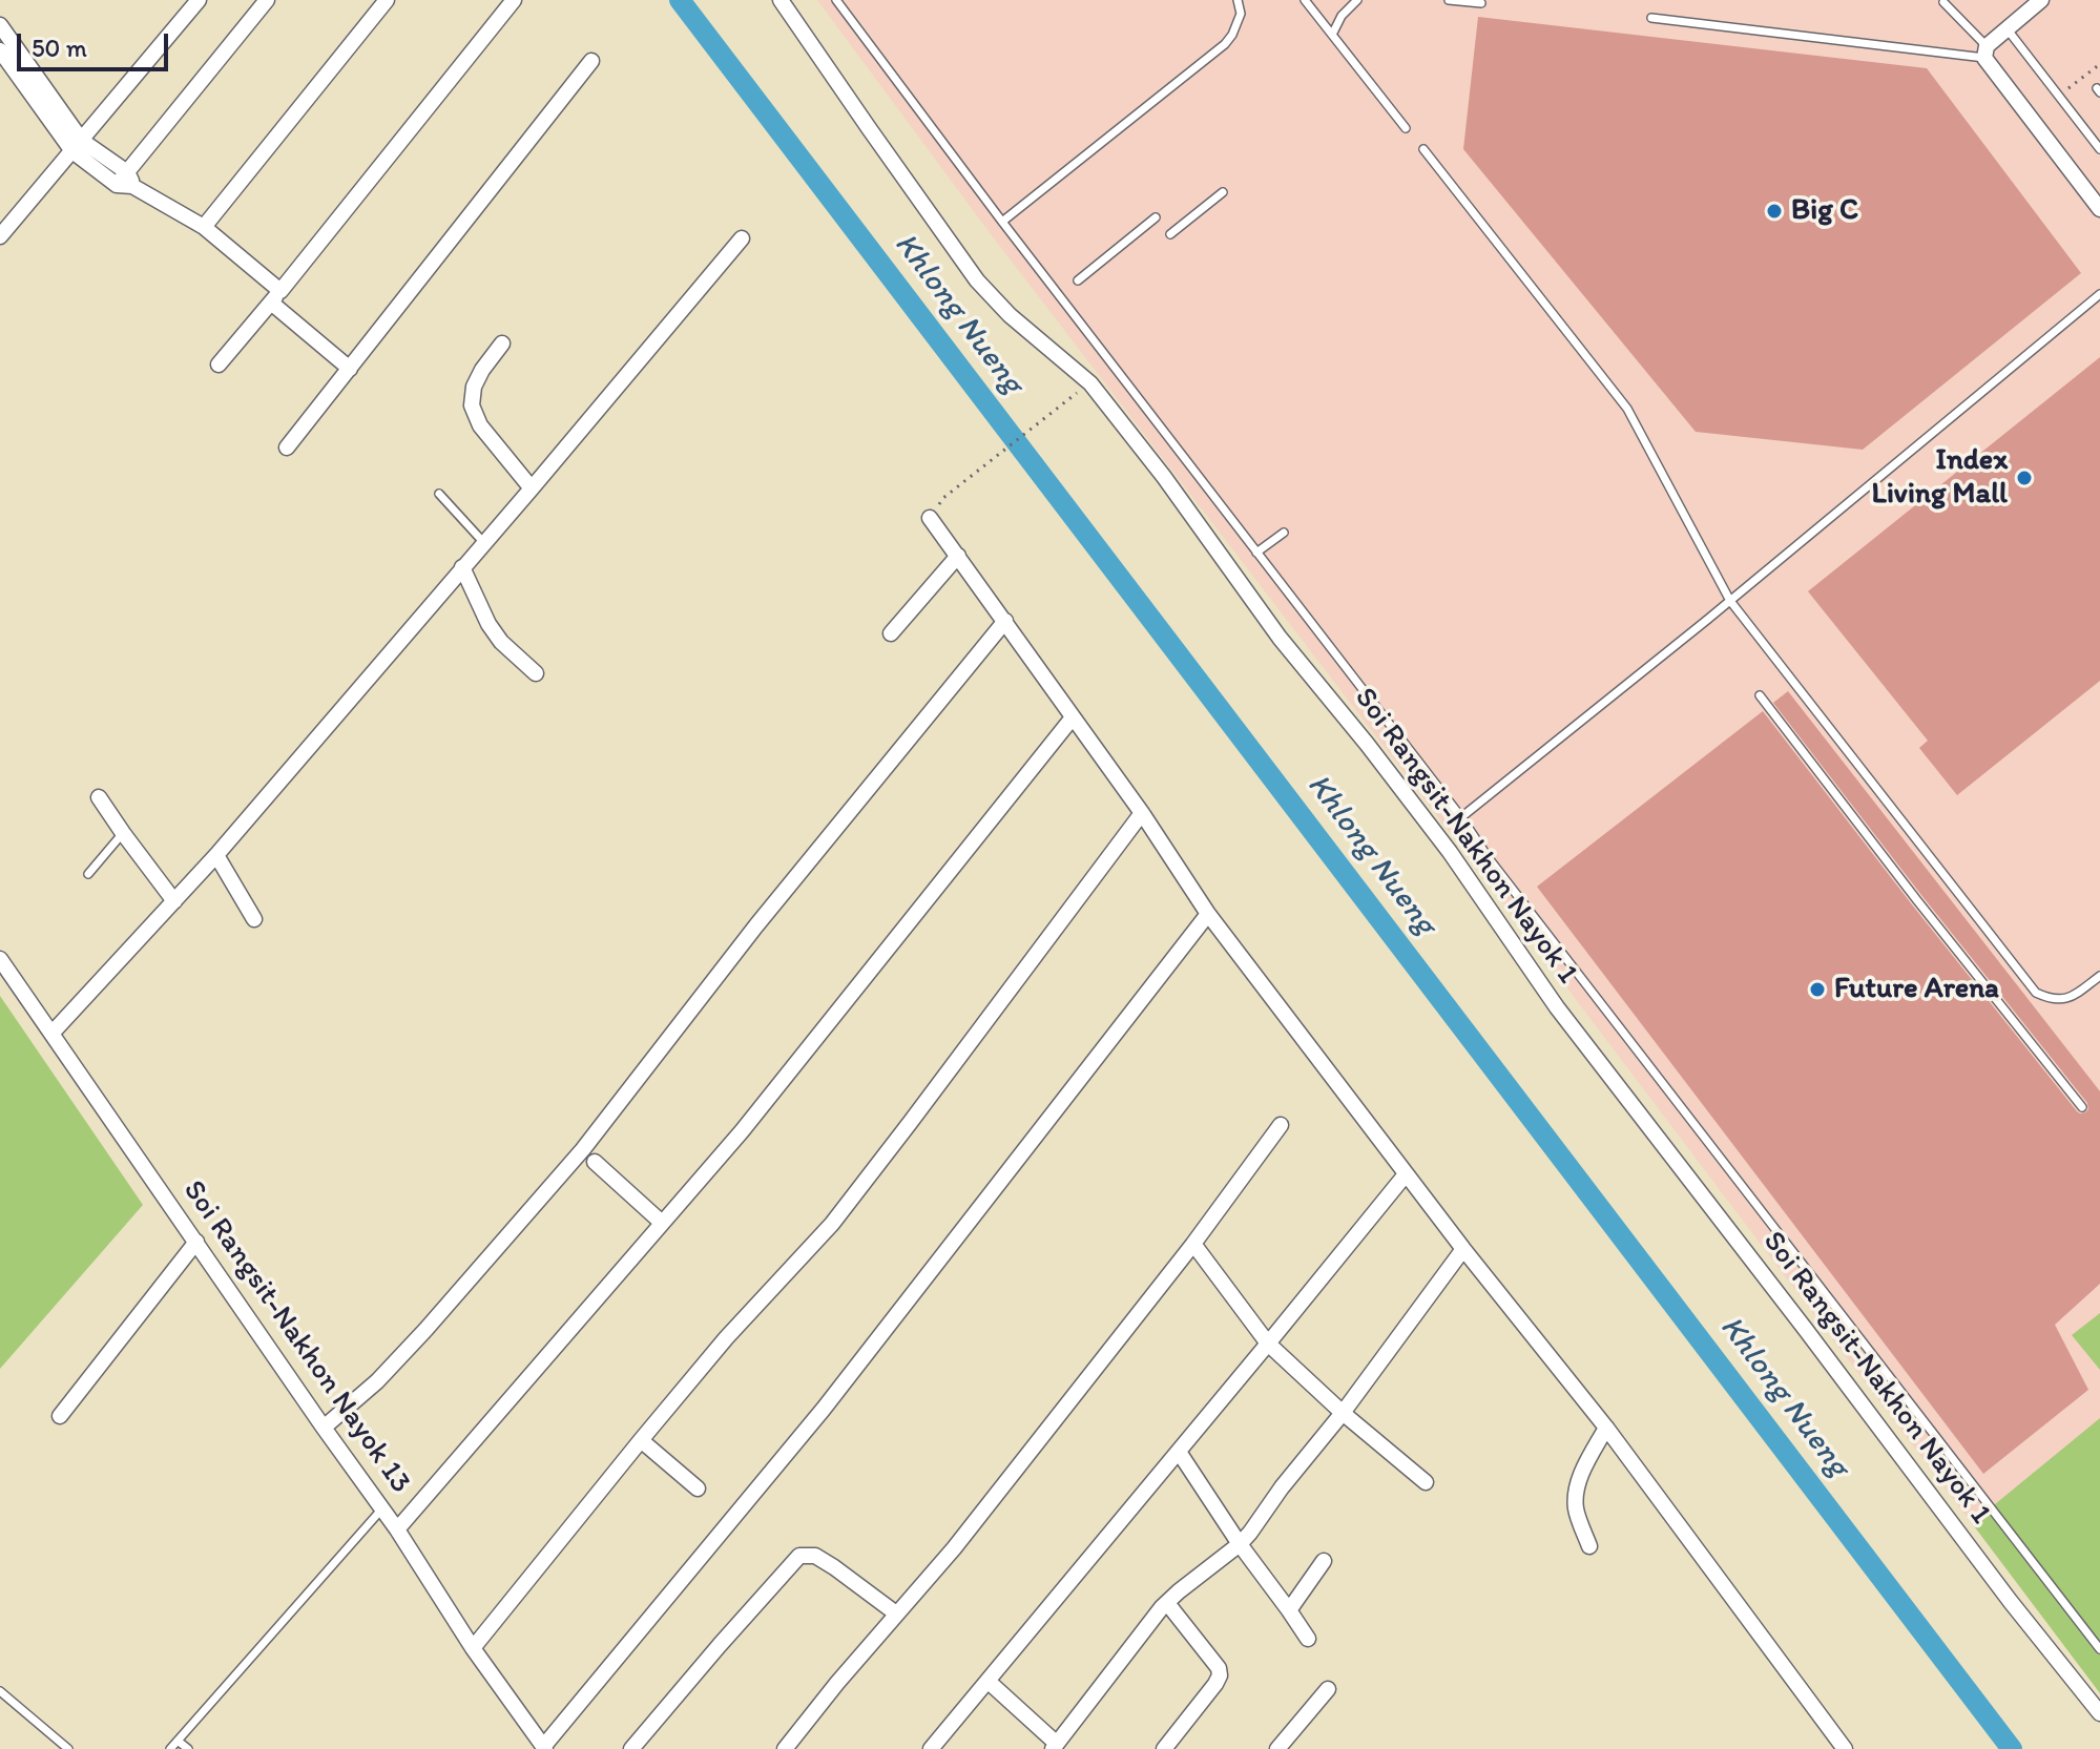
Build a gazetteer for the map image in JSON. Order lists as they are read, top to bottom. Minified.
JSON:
{"streets":{"street":["Soi Rangsit-Nakhon Nayok 1","Soi Rangsit-Nakhon Nayok 13"]},"water":["Khlong Nueng"],"places":["Big C","Index Living Mall","Future Arena"],"scale_bar":"50 m"}
